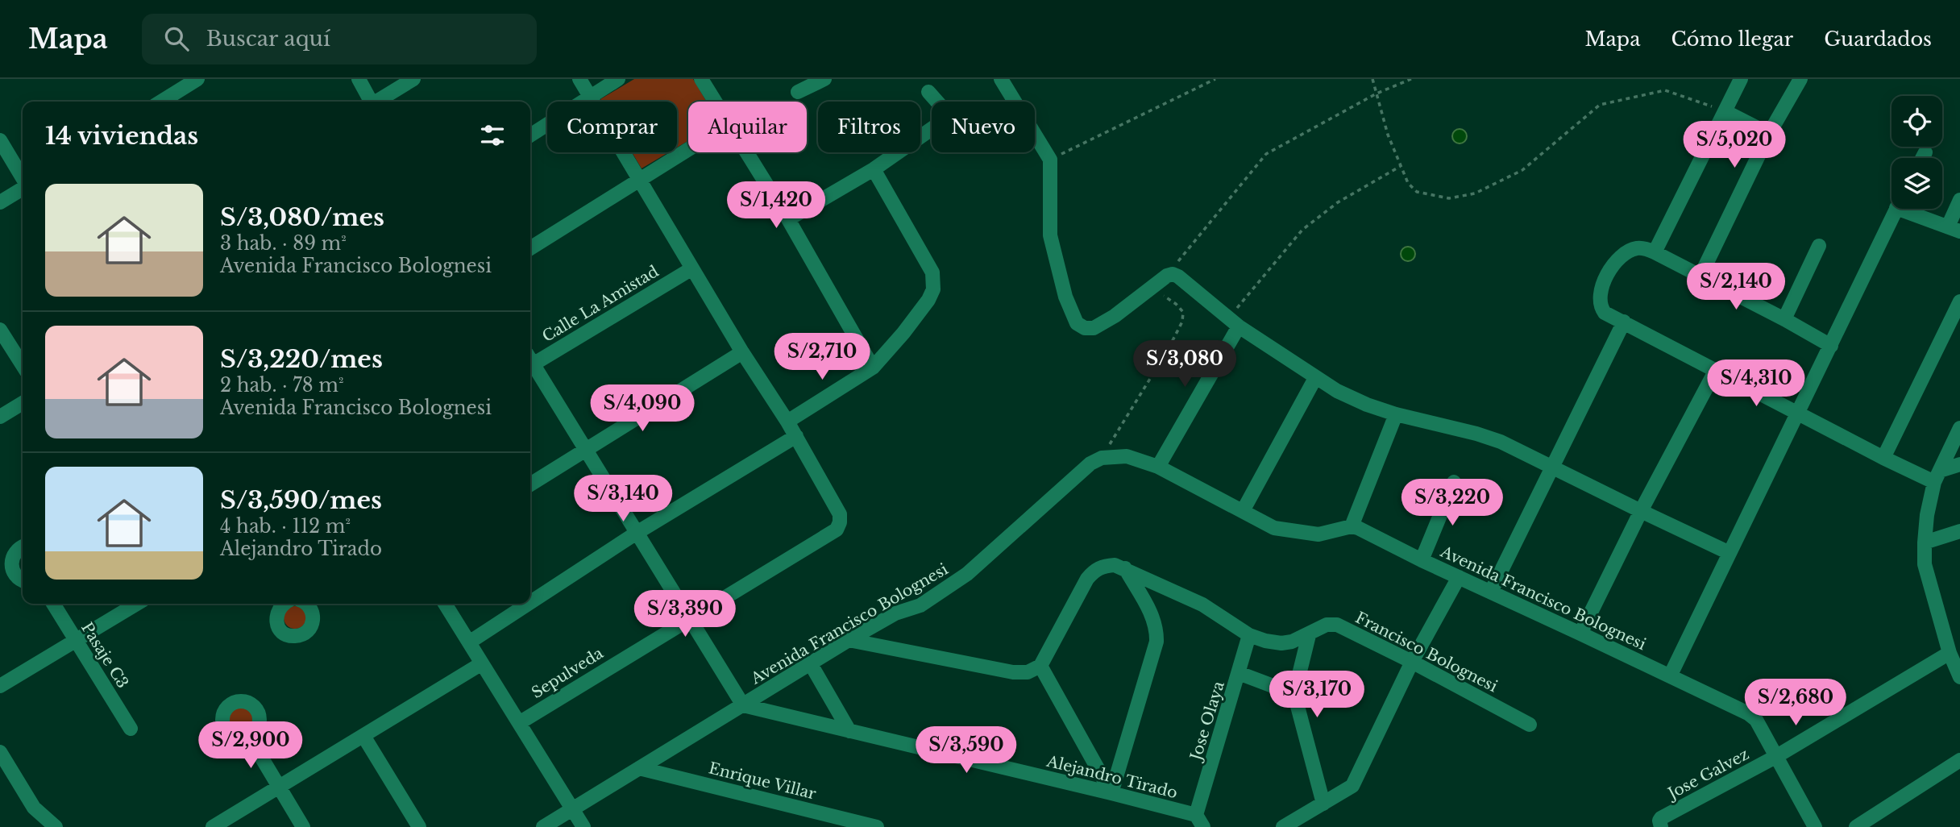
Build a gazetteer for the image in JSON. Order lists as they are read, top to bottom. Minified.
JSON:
{"streets":{"street":["Calle La Amistad","Avenida Francisco Bolognesi","Francisco Bolognesi","Pasaje C3","Sepulveda","Jose Olaya","Jose Galvez","Alejandro Tirado","Enrique Villar"]},"crossings":[["Avenida Francisco Bolognesi","Jose Galvez"],["Avenida Francisco Bolognesi","Alejandro Tirado"],["Avenida Francisco Bolognesi","Enrique Villar"],["Francisco Bolognesi","Jose Olaya"],["Jose Olaya","Alejandro Tirado"]],"page":{"header":"Mapa","search":"Buscar aquí","nav":["Mapa","Cómo llegar","Guardados"],"chip":["Comprar","Alquilar","Filtros","Nuevo"],"heading":"14 viviendas","price":["S/5,020","S/1,420","S/2,140","S/2,710","S/3,080","S/4,310","S/4,090","S/3,140","S/3,220","S/3,390","S/3,170","S/2,680","S/2,900","S/3,590"],"list":[{"name":"S/3,080/mes","note":"3 hab. · 89 m² · Avenida Francisco Bolognesi"},{"name":"S/3,220/mes","note":"2 hab. · 78 m² · Avenida Francisco Bolognesi"},{"name":"S/3,590/mes","note":"4 hab. · 112 m² · Alejandro Tirado"}]}}
